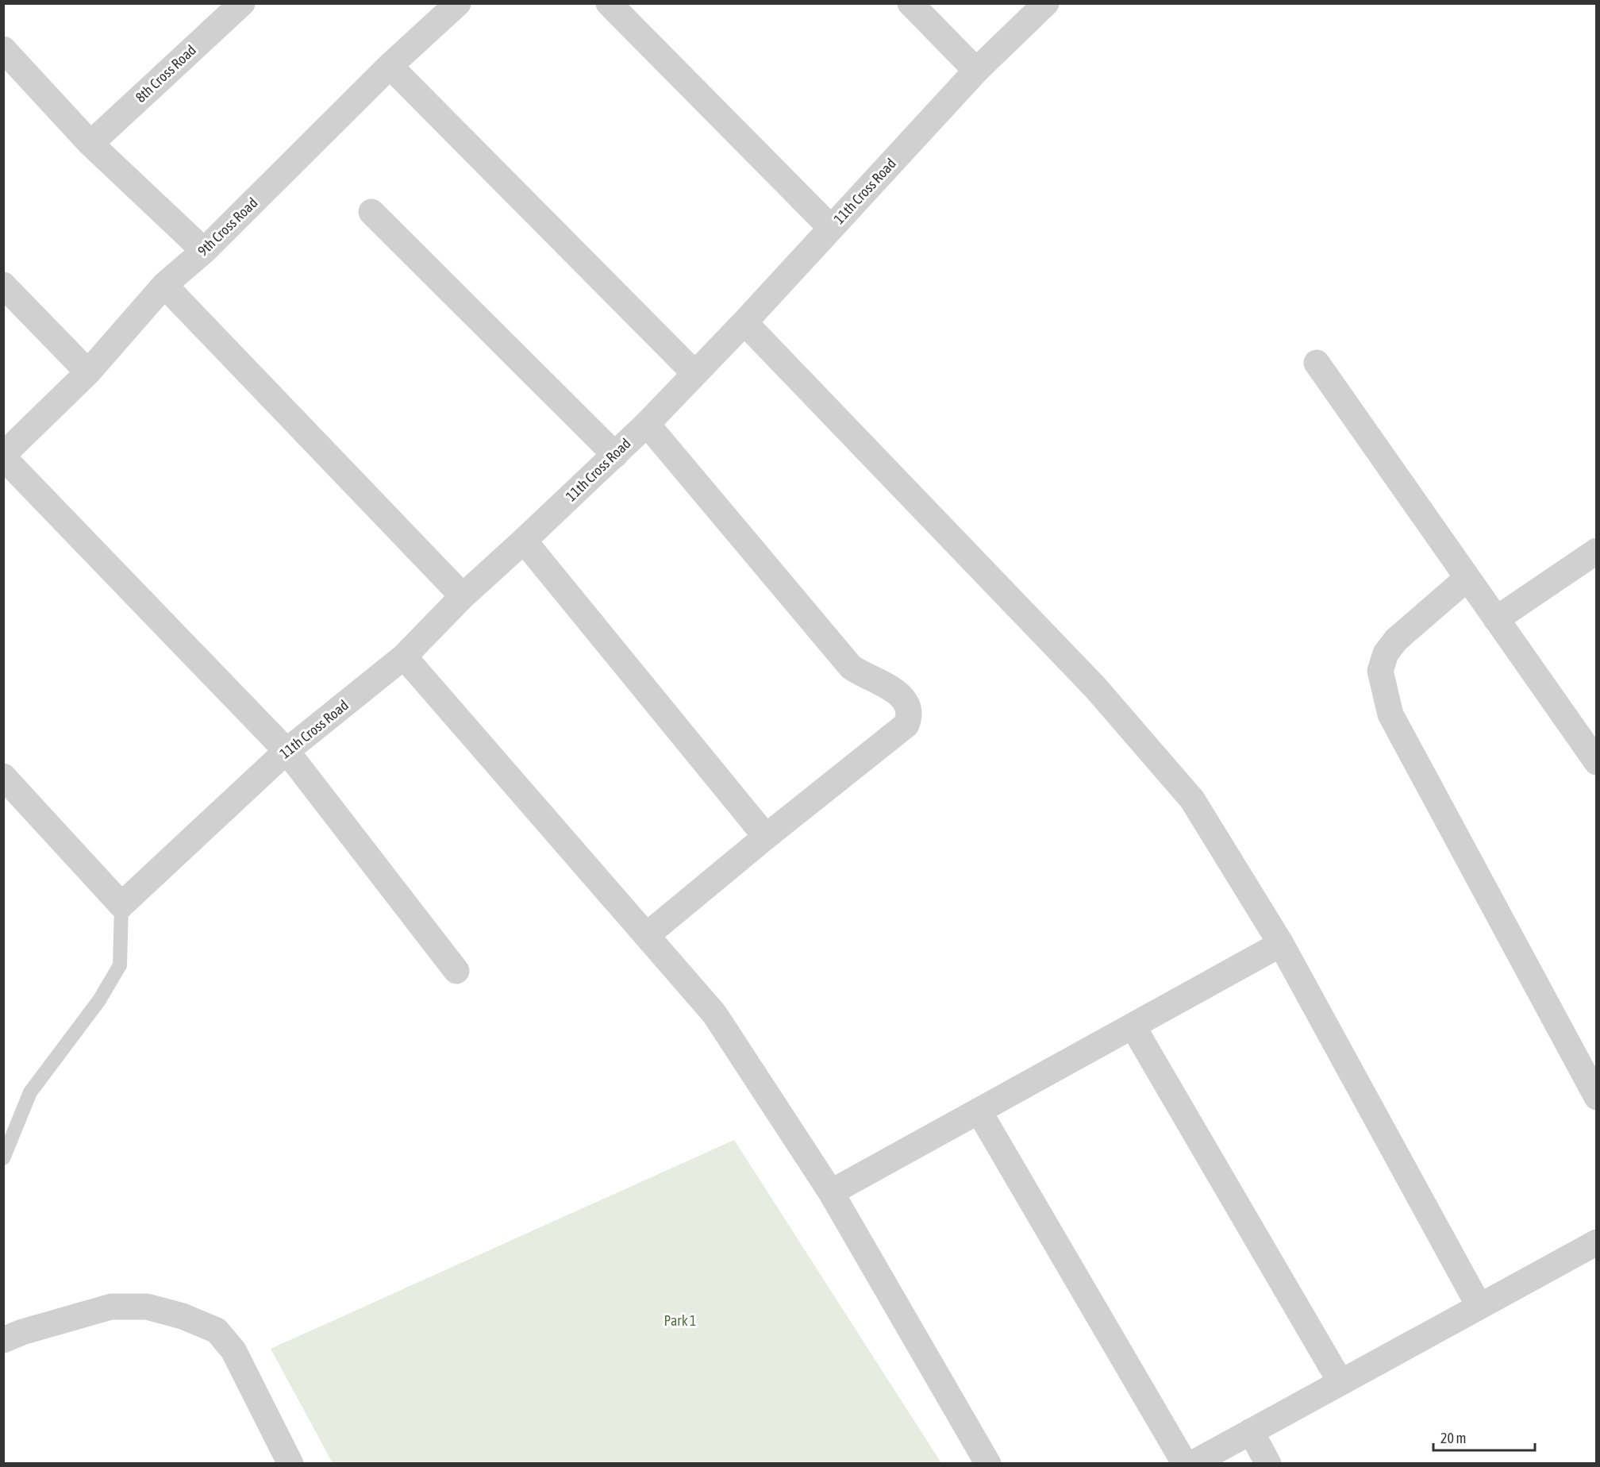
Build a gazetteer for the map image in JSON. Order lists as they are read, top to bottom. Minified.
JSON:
{"streets":{"street":["8th Cross Road","11th Cross Road","9th Cross Road"]},"parks":["Park 1"],"scale_bar":"20 m"}
